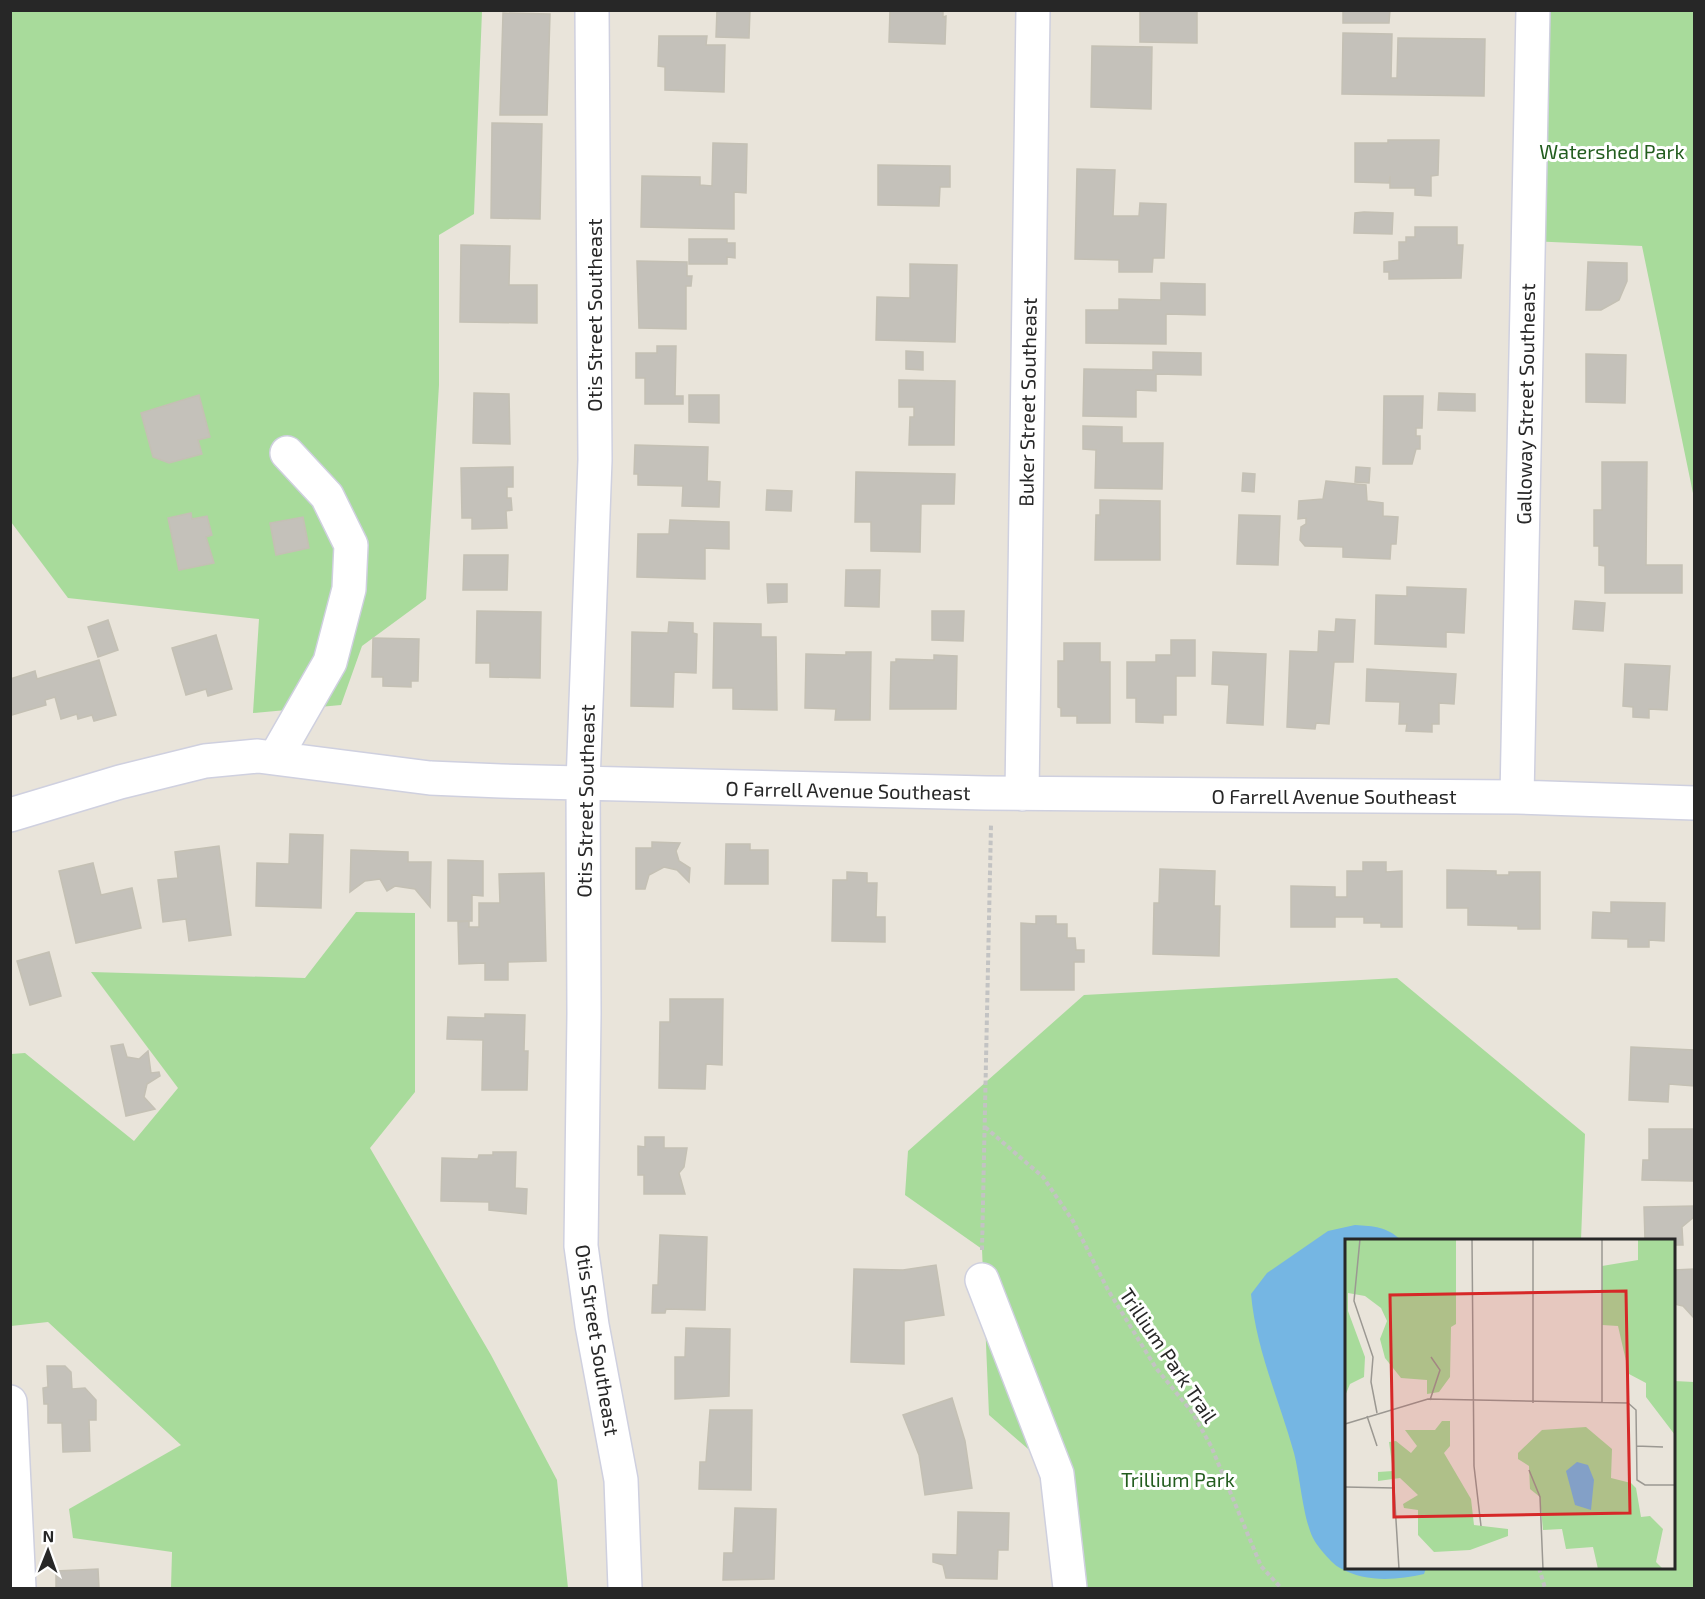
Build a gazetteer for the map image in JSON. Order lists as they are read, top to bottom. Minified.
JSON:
{"streets":{"street":["Otis Street Southeast","Buker Street Southeast","Galloway Street Southeast","O Farrell Avenue Southeast"],"path":["Trillium Park Trail"]},"crossings":[["Otis Street Southeast","O Farrell Avenue Southeast"],["Buker Street Southeast","O Farrell Avenue Southeast"],["Galloway Street Southeast","O Farrell Avenue Southeast"]],"parks":["Watershed Park","Trillium Park"],"north":"top"}
